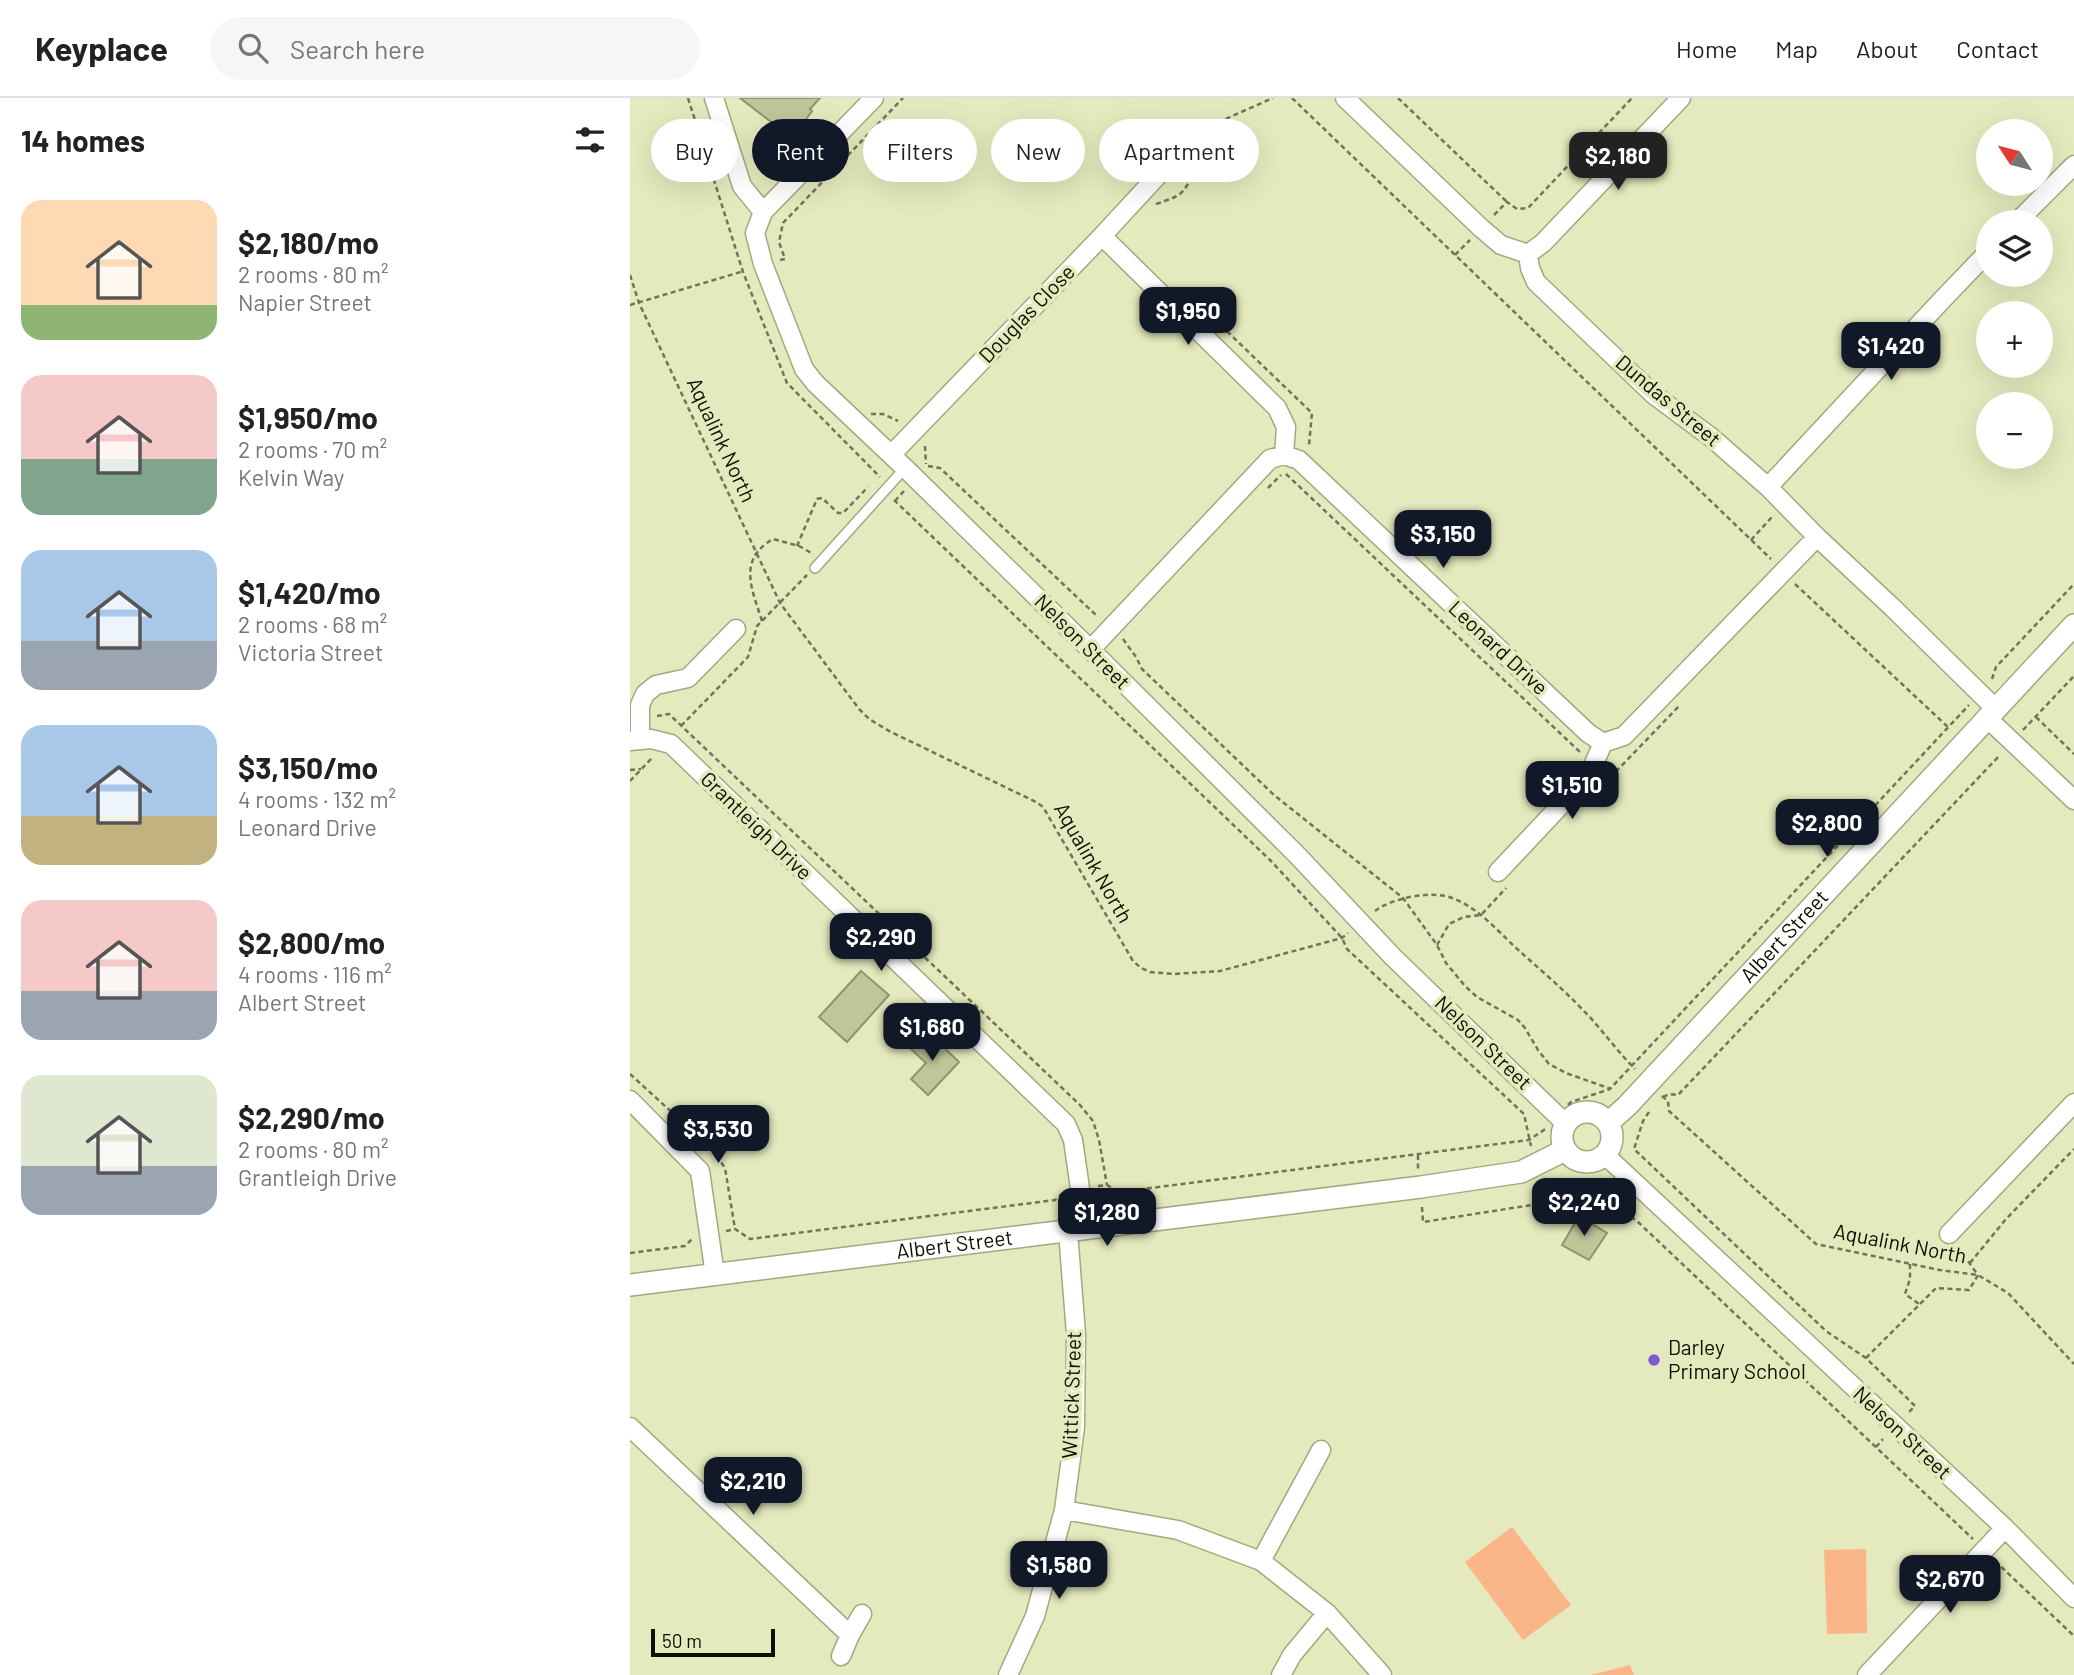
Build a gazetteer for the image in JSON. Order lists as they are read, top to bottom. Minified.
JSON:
{"streets":{"street":["Douglas Close","Dundas Street","Nelson Street","Leonard Drive","Grantleigh Drive","Albert Street","Wittick Street"],"path":["Aqualink North"]},"crossings":[["Douglas Close","Nelson Street"],["Dundas Street","Albert Street"],["Aqualink North","Nelson Street"],["Nelson Street","Albert Street"],["Grantleigh Drive","Albert Street"],["Grantleigh Drive","Wittick Street"],["Albert Street","Wittick Street"]],"places":["Darley Primary School"],"scale_bar":"50 m","north":"top left","page":{"header":"Keyplace","search":"Search here","nav":["Home","Map","About","Contact"],"heading":"14 homes","map_buttons":["+","−"],"chip":["Buy","Rent","Filters","New","Apartment"],"price":["$2,180","$1,950","$1,420","$3,150","$1,510","$2,800","$2,290","$1,680","$3,530","$2,240","$1,280","$2,210","$1,580","$2,670"],"list":[{"name":"$2,180/mo","note":"2 rooms · 80 m² · Napier Street"},{"name":"$1,950/mo","note":"2 rooms · 70 m² · Kelvin Way"},{"name":"$1,420/mo","note":"2 rooms · 68 m² · Victoria Street"},{"name":"$3,150/mo","note":"4 rooms · 132 m² · Leonard Drive"},{"name":"$2,800/mo","note":"4 rooms · 116 m² · Albert Street"},{"name":"$2,290/mo","note":"2 rooms · 80 m² · Grantleigh Drive"}],"scale":"50 m"}}
